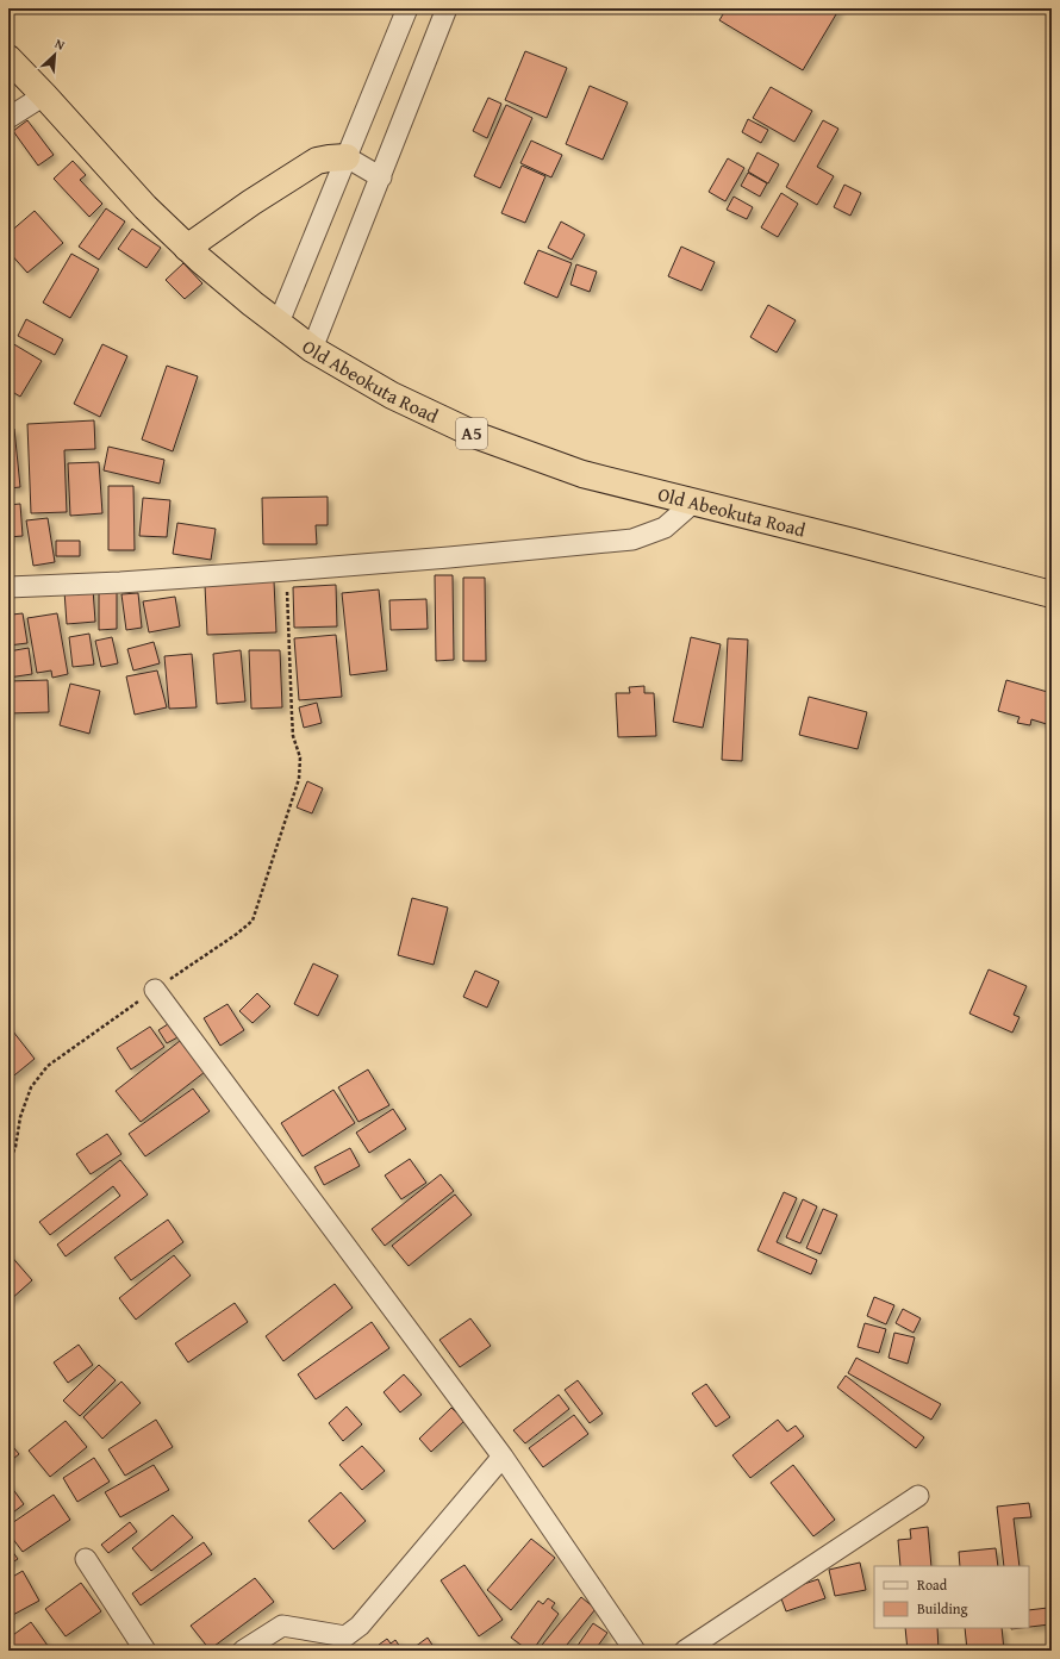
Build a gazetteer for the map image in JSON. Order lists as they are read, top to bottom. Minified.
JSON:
{"streets":{"highway":["Old Abeokuta Road","A5"]},"legend":["Road","Building"],"north":"top right"}
